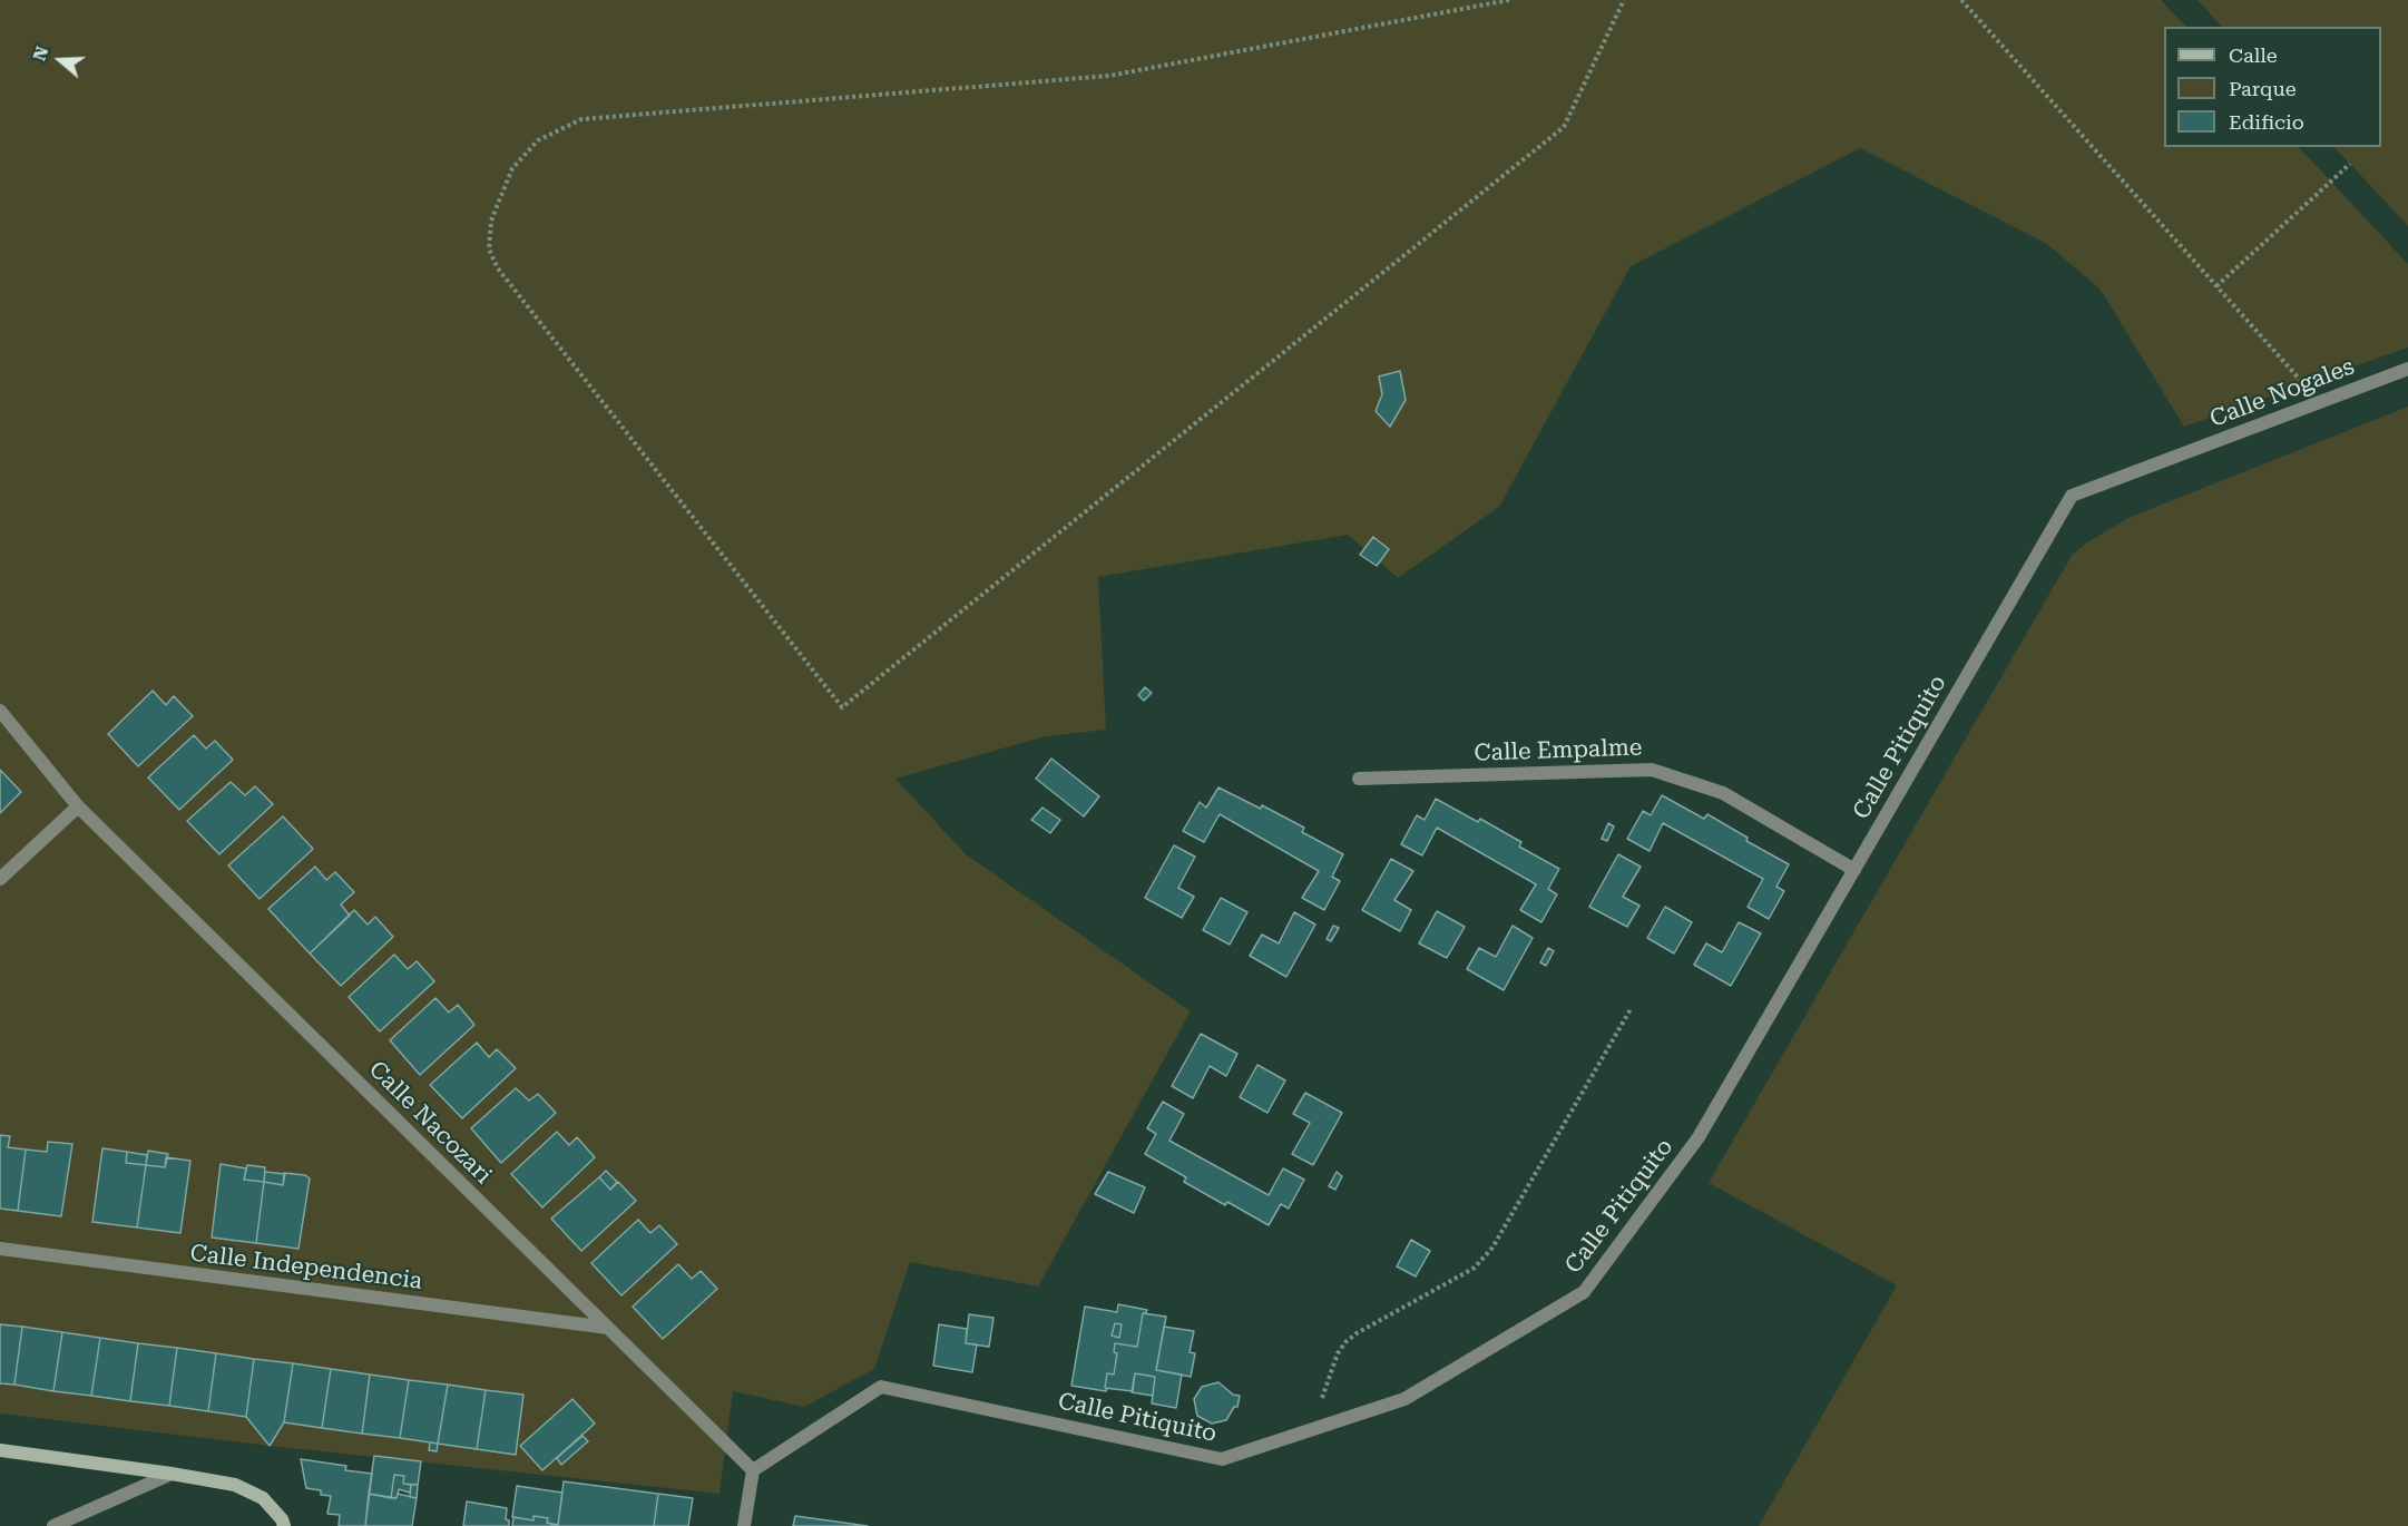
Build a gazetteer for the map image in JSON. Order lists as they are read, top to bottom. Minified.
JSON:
{"streets":{"street":["Calle Nogales","Calle Pitiquito","Calle Empalme","Calle Nacozari","Calle Independencia"]},"crossings":[["Calle Nogales","Calle Pitiquito"],["Calle Pitiquito","Calle Empalme"],["Calle Pitiquito","Calle Nacozari"],["Calle Nacozari","Calle Independencia"]],"legend":["Calle","Parque","Edificio"],"north":"left"}
